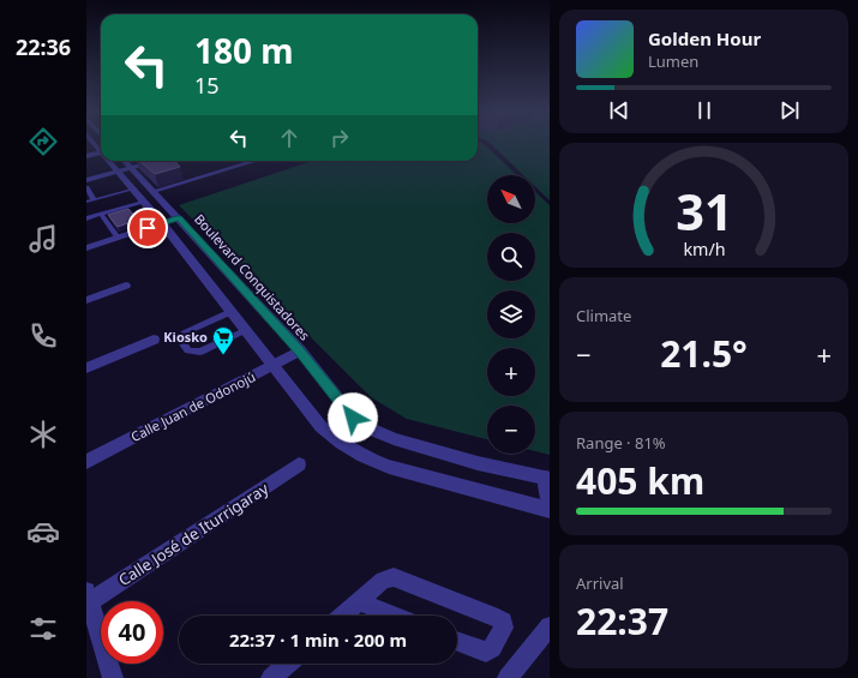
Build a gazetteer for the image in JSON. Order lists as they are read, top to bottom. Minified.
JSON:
{"streets":{"street":["Boulevard Conquistadores","Calle Juan de Odonojú","Calle José de Iturrigaray"]},"crossings":[["Boulevard Conquistadores","Calle Juan de Odonojú"]],"places":{"supermarket":["Kiosko"]},"north":"top left","page":{"tabs":"22:36","turn":["180 m","15"],"song":["Golden Hour","Lumen"],"map_buttons":["+","−"],"tile":["Climate",["Range · 81%","405 km"],["Arrival","22:37"]],"heat":["−","21.5°","+"],"limit":"40","trip":"22:37 · 1 min · 200 m","gauge":["31","km/h"]}}
